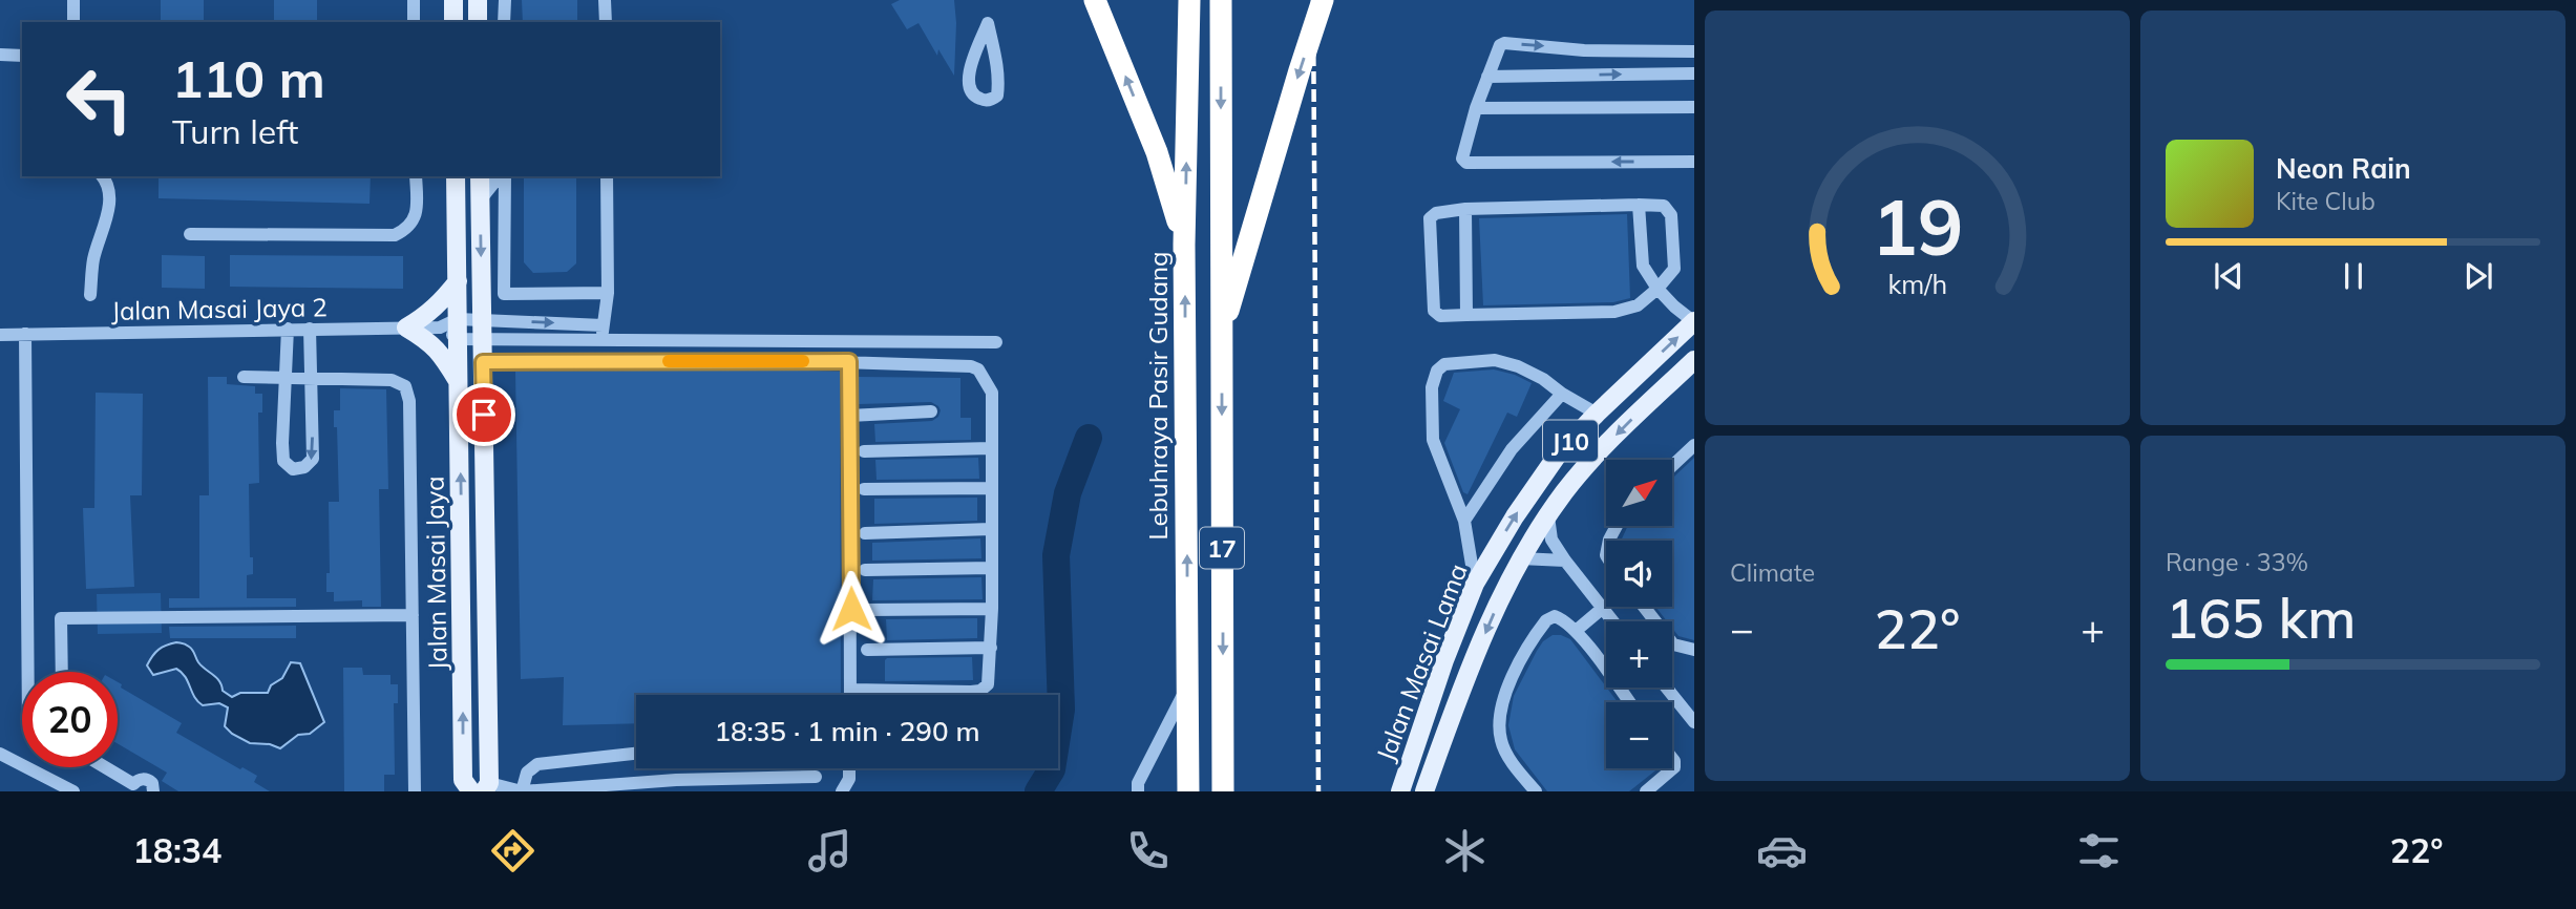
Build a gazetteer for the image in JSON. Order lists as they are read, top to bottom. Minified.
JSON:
{"streets":{"highway":["Lebuhraya Pasir Gudang","17"],"main road":["J10","Jalan Masai Jaya","Jalan Masai Lama"],"street":["Jalan Masai Jaya 2"]},"crossings":[["Jalan Masai Jaya 2","Jalan Masai Jaya"]],"north":"top right","page":{"turn":["110 m","Turn left"],"song":["Neon Rain","Kite Club"],"tile":["Climate",["Range · 33%","165 km"]],"map_buttons":["+","−"],"heat":["−","22°","+"],"limit":"20","trip":"18:35 · 1 min · 290 m","tabs":["18:34","22°"],"gauge":["19","km/h"]}}
